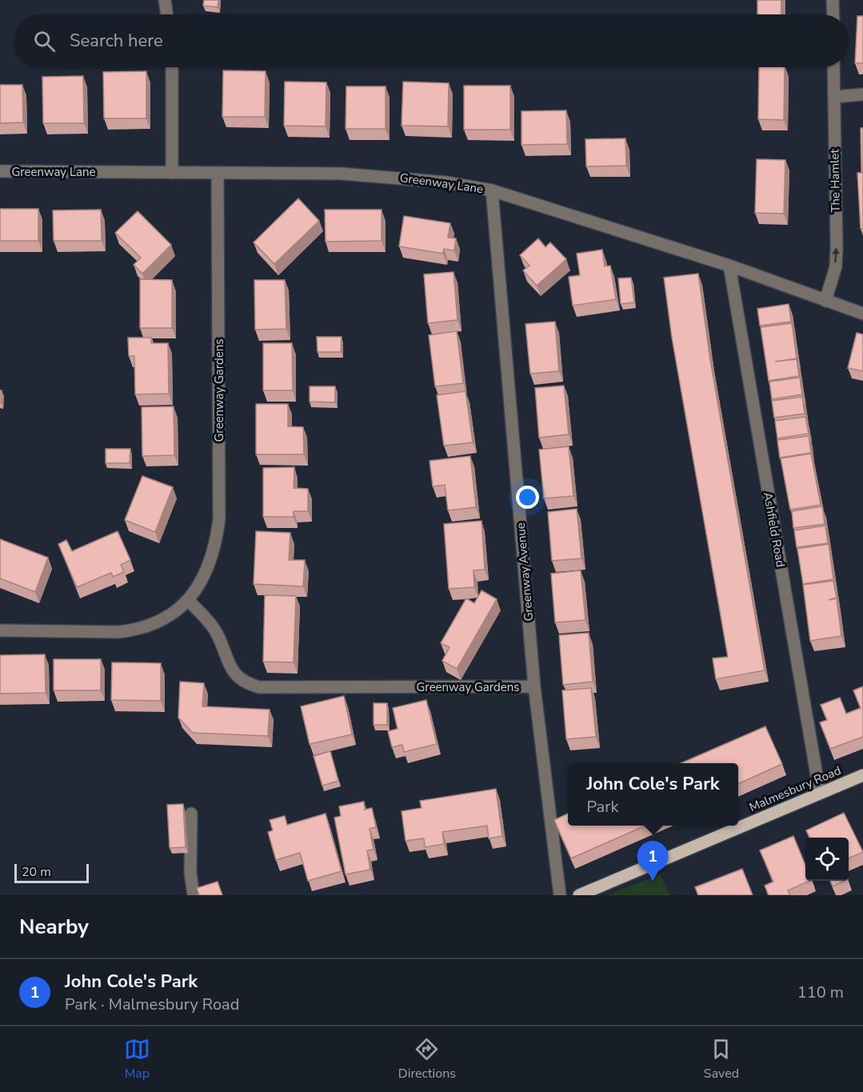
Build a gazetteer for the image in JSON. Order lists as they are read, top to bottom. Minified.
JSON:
{"streets":{"main road":["Malmesbury Road"],"street":["Greenway Lane","The Hamlet","Greenway Gardens","Ashfield Road","Greenway Avenue"]},"crossings":[["Greenway Lane","The Hamlet"],["Greenway Lane","Greenway Gardens"],["Greenway Lane","Ashfield Road"],["Greenway Lane","Greenway Avenue"],["Greenway Gardens","Greenway Avenue"],["Ashfield Road","Malmesbury Road"]],"one_way":["The Hamlet"],"scale_bar":"20 m","page":{"search":"Search here","popup":["John Cole's Park","Park"],"pins":"1","scale":"20 m","heading":"Nearby","list":[{"mark":"1","name":"John Cole's Park","note":"Park · Malmesbury Road","value":"110 m"}],"nav":["Map","Directions","Saved"]}}
